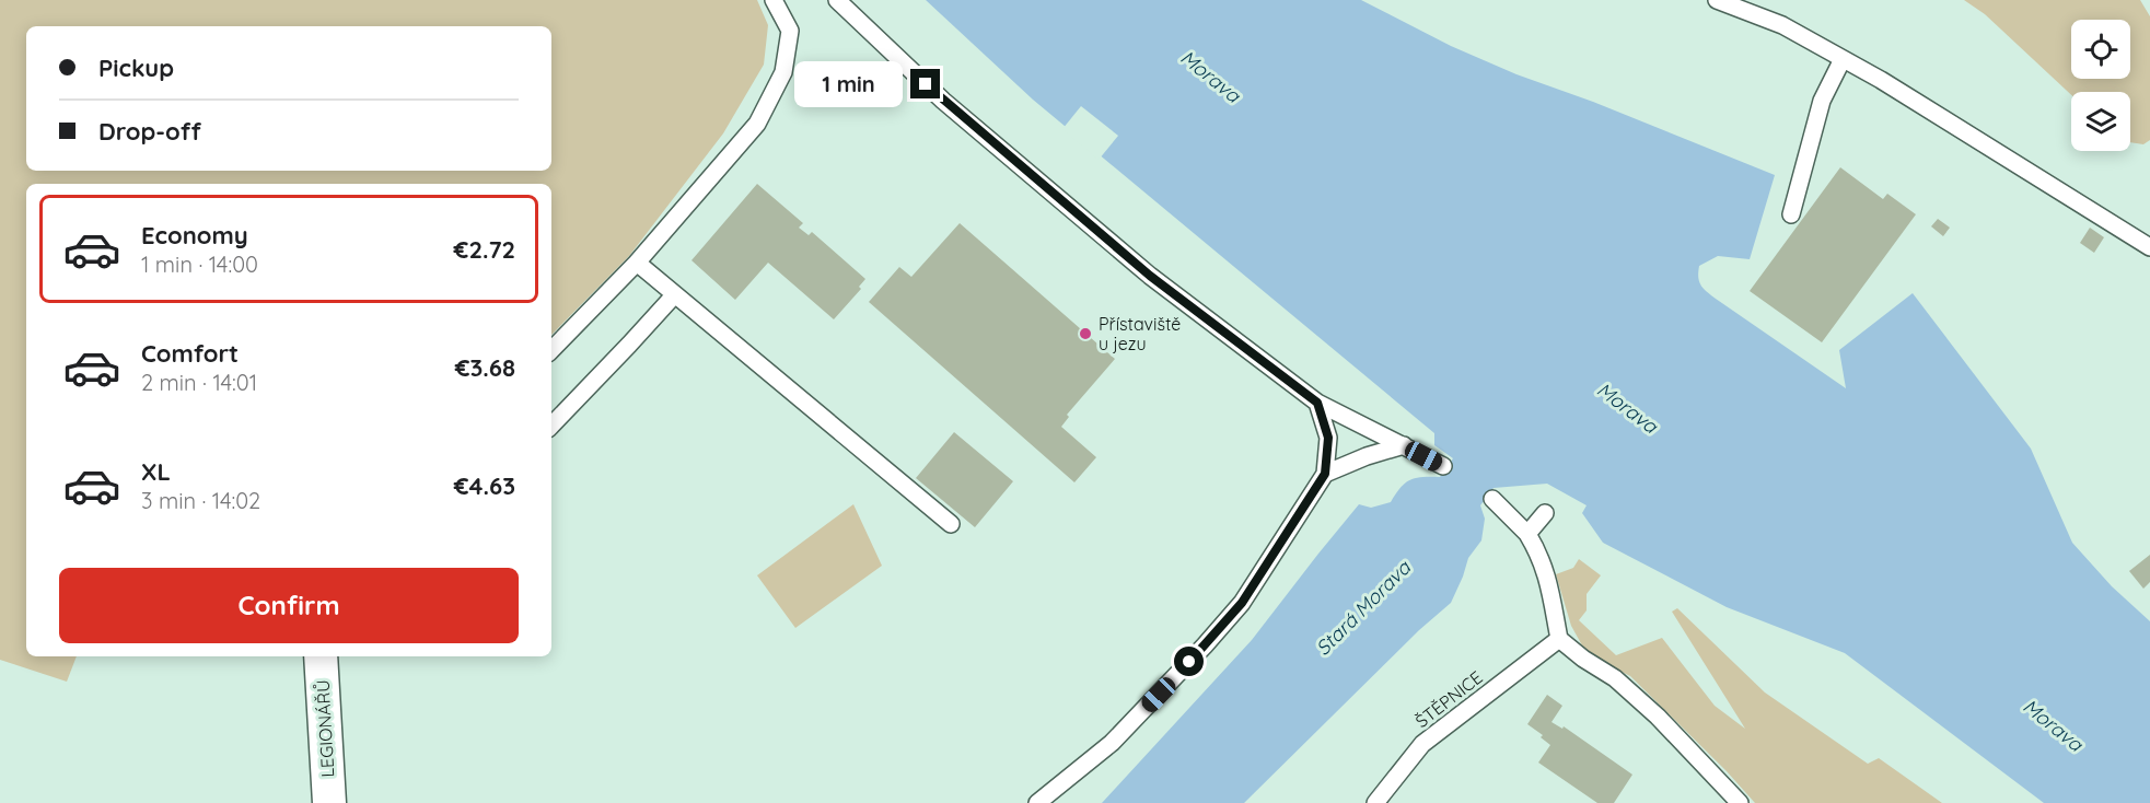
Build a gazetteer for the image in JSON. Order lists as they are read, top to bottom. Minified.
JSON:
{"streets":{"street":["LEGIONÁŘŮ"],"lane":["ŠTĚPNICE"]},"water":["Morava","Stará Morava"],"places":["Přístaviště u jezu"],"page":{"banner":["Pickup","Drop-off"],"bubble":"1 min","list":[{"name":"Economy","note":"1 min · 14:00","value":"€2.72"},{"name":"Comfort","note":"2 min · 14:01","value":"€3.68"},{"name":"XL","note":"3 min · 14:02","value":"€4.63"}],"buttons":"Confirm"}}
